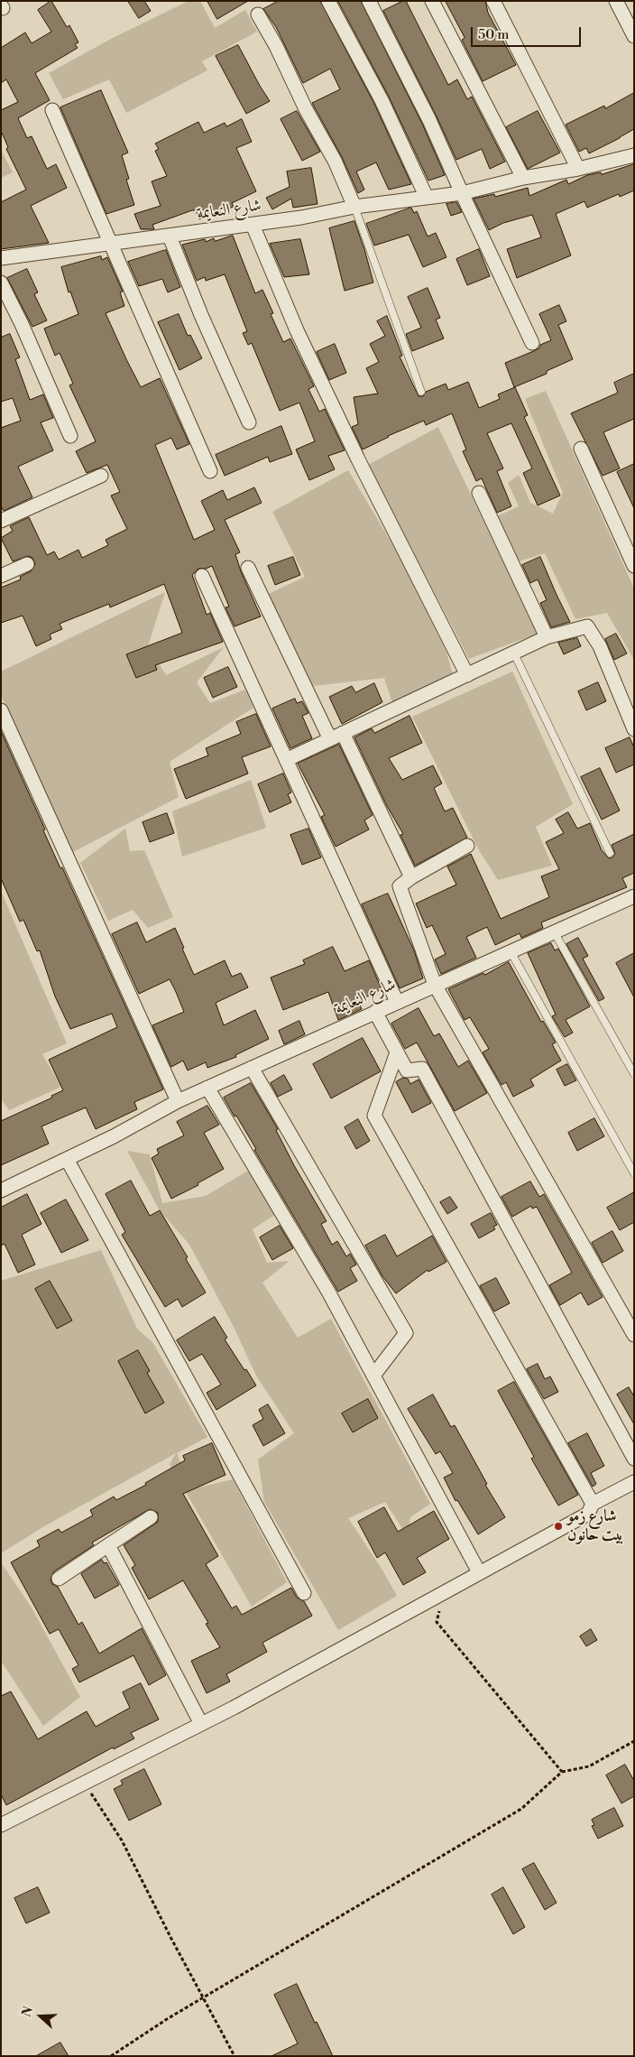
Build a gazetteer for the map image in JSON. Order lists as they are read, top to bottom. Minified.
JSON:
{"streets":{"street":["شارع النعايمة"]},"places":["شارع زمو بيت حانون"],"scale_bar":"50 m","north":"left"}
